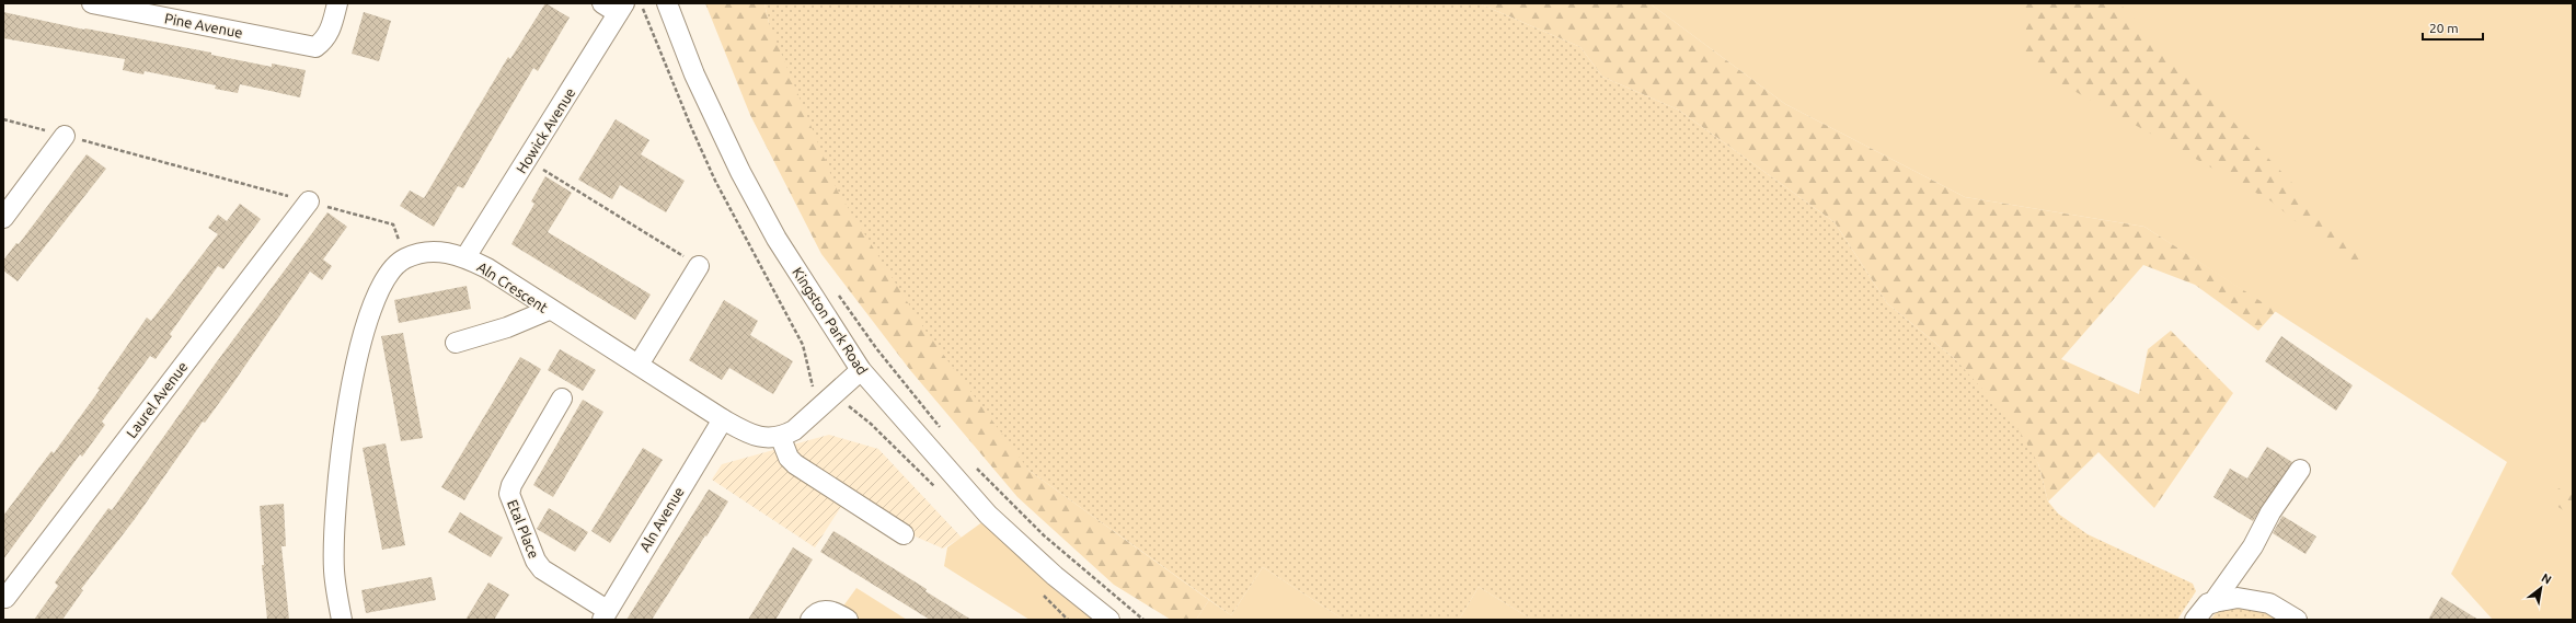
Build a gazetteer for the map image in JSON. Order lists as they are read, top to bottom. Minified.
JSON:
{"streets":{"street":["Pine Avenue","Howick Avenue","Aln Crescent","Kingston Park Road","Laurel Avenue","Aln Avenue","Etal Place"]},"crossings":[["Howick Avenue","Aln Crescent"],["Aln Crescent","Aln Avenue"],["Aln Avenue","Etal Place"]],"scale_bar":"20 m","north":"top right"}
